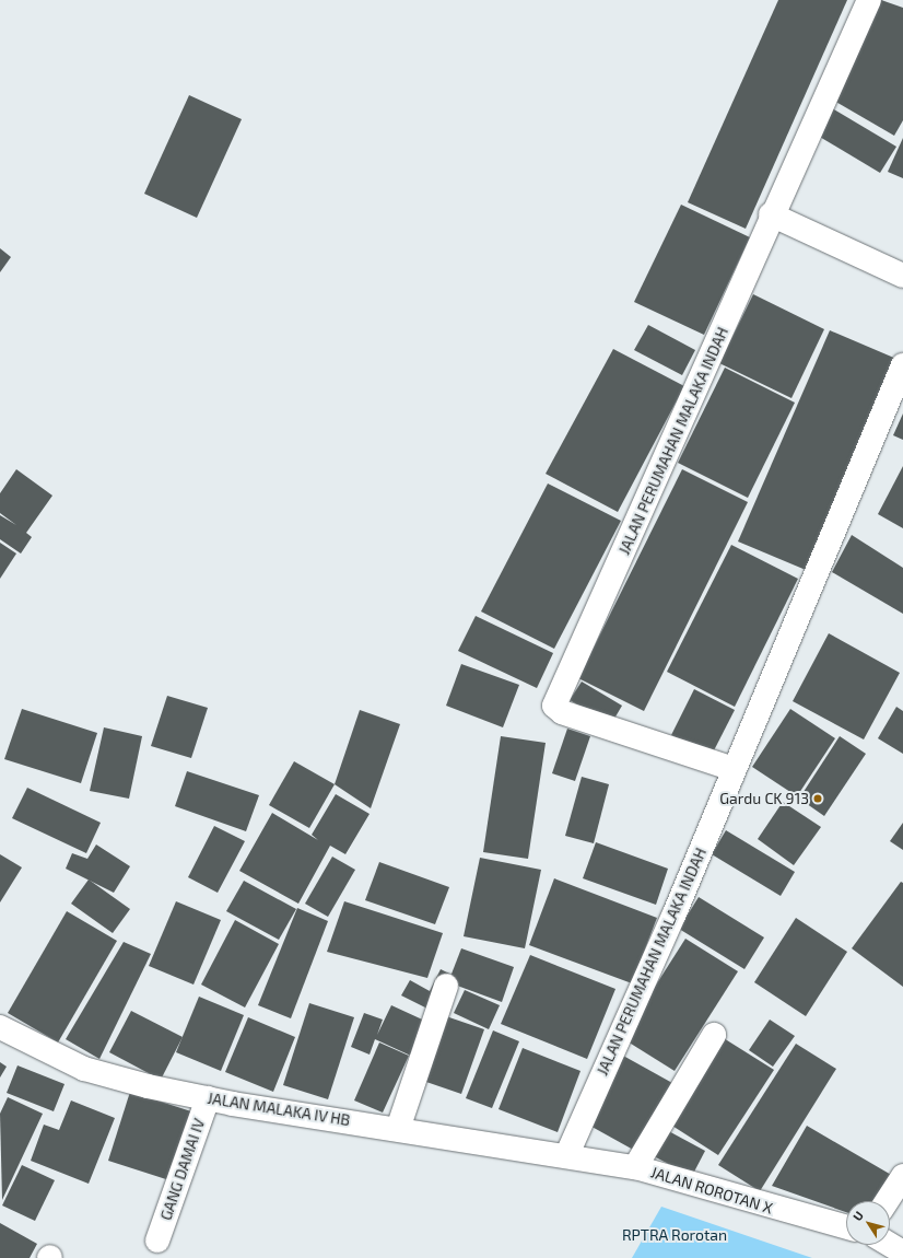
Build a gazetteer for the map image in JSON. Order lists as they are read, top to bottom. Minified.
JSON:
{"streets":{"street":["JALAN PERUMAHAN MALAKA INDAH","JALAN MALAKA IV HB","GANG DAMAI IV","JALAN ROROTAN X"]},"crossings":[["JALAN PERUMAHAN MALAKA INDAH","JALAN MALAKA IV HB"],["JALAN PERUMAHAN MALAKA INDAH","JALAN ROROTAN X"],["JALAN MALAKA IV HB","GANG DAMAI IV"],["JALAN MALAKA IV HB","JALAN ROROTAN X"]],"parks":["RPTRA Rorotan"],"places":["Gardu CK 913"],"north":"top left"}
